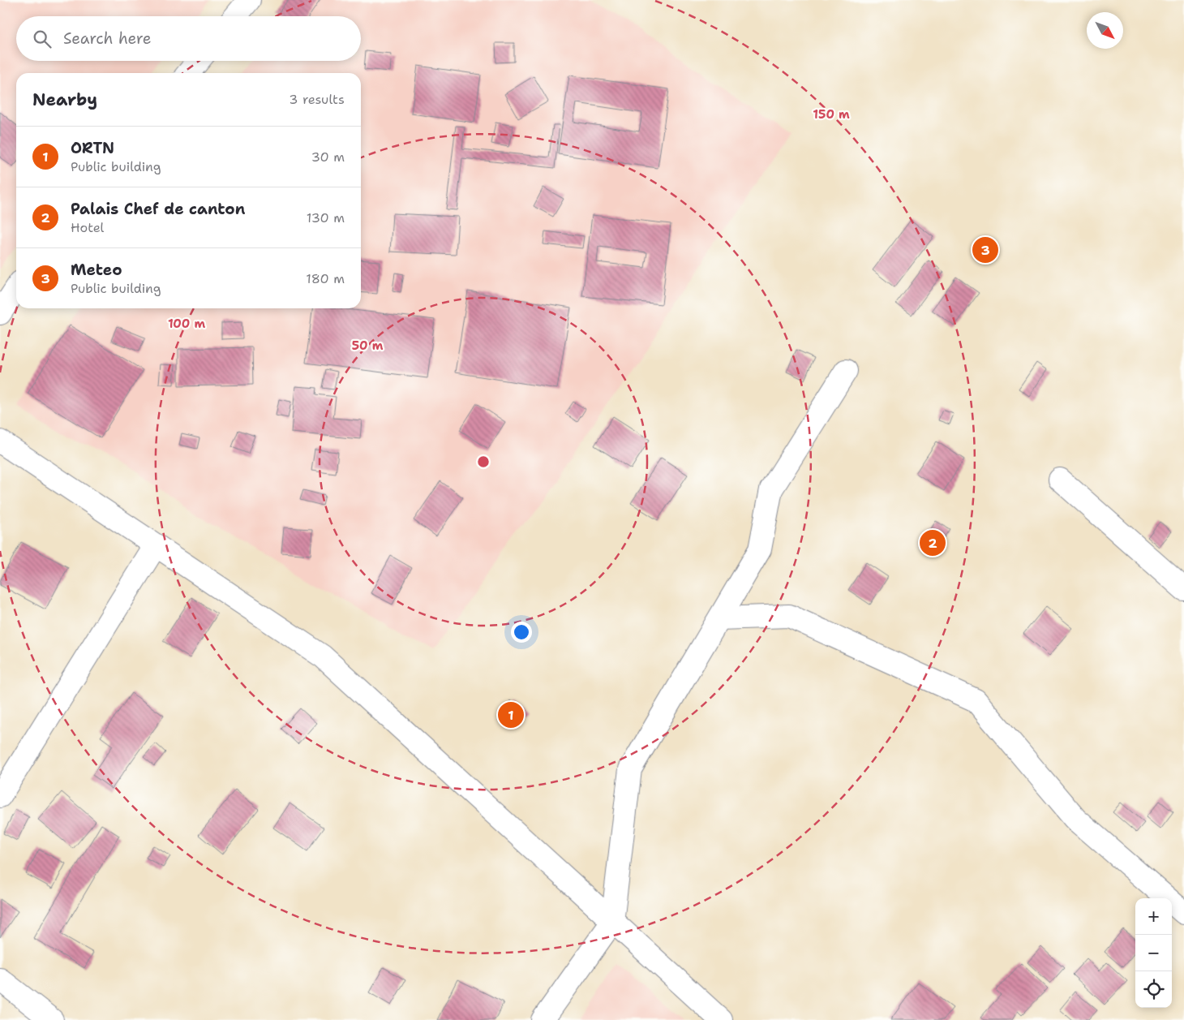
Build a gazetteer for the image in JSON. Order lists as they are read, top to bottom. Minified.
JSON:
{"north":"bottom right","page":{"search":"Search here","heading":["Nearby","3 results"],"list":[{"mark":"1","name":"ORTN","note":"Public building","value":"30 m"},{"mark":"2","name":"Palais Chef de canton","note":"Hotel","value":"130 m"},{"mark":"3","name":"Meteo","note":"Public building","value":"180 m"}],"pins":["3","2","1"],"map_buttons":["+","−"]},"rings":["150 m","100 m","50 m"]}
